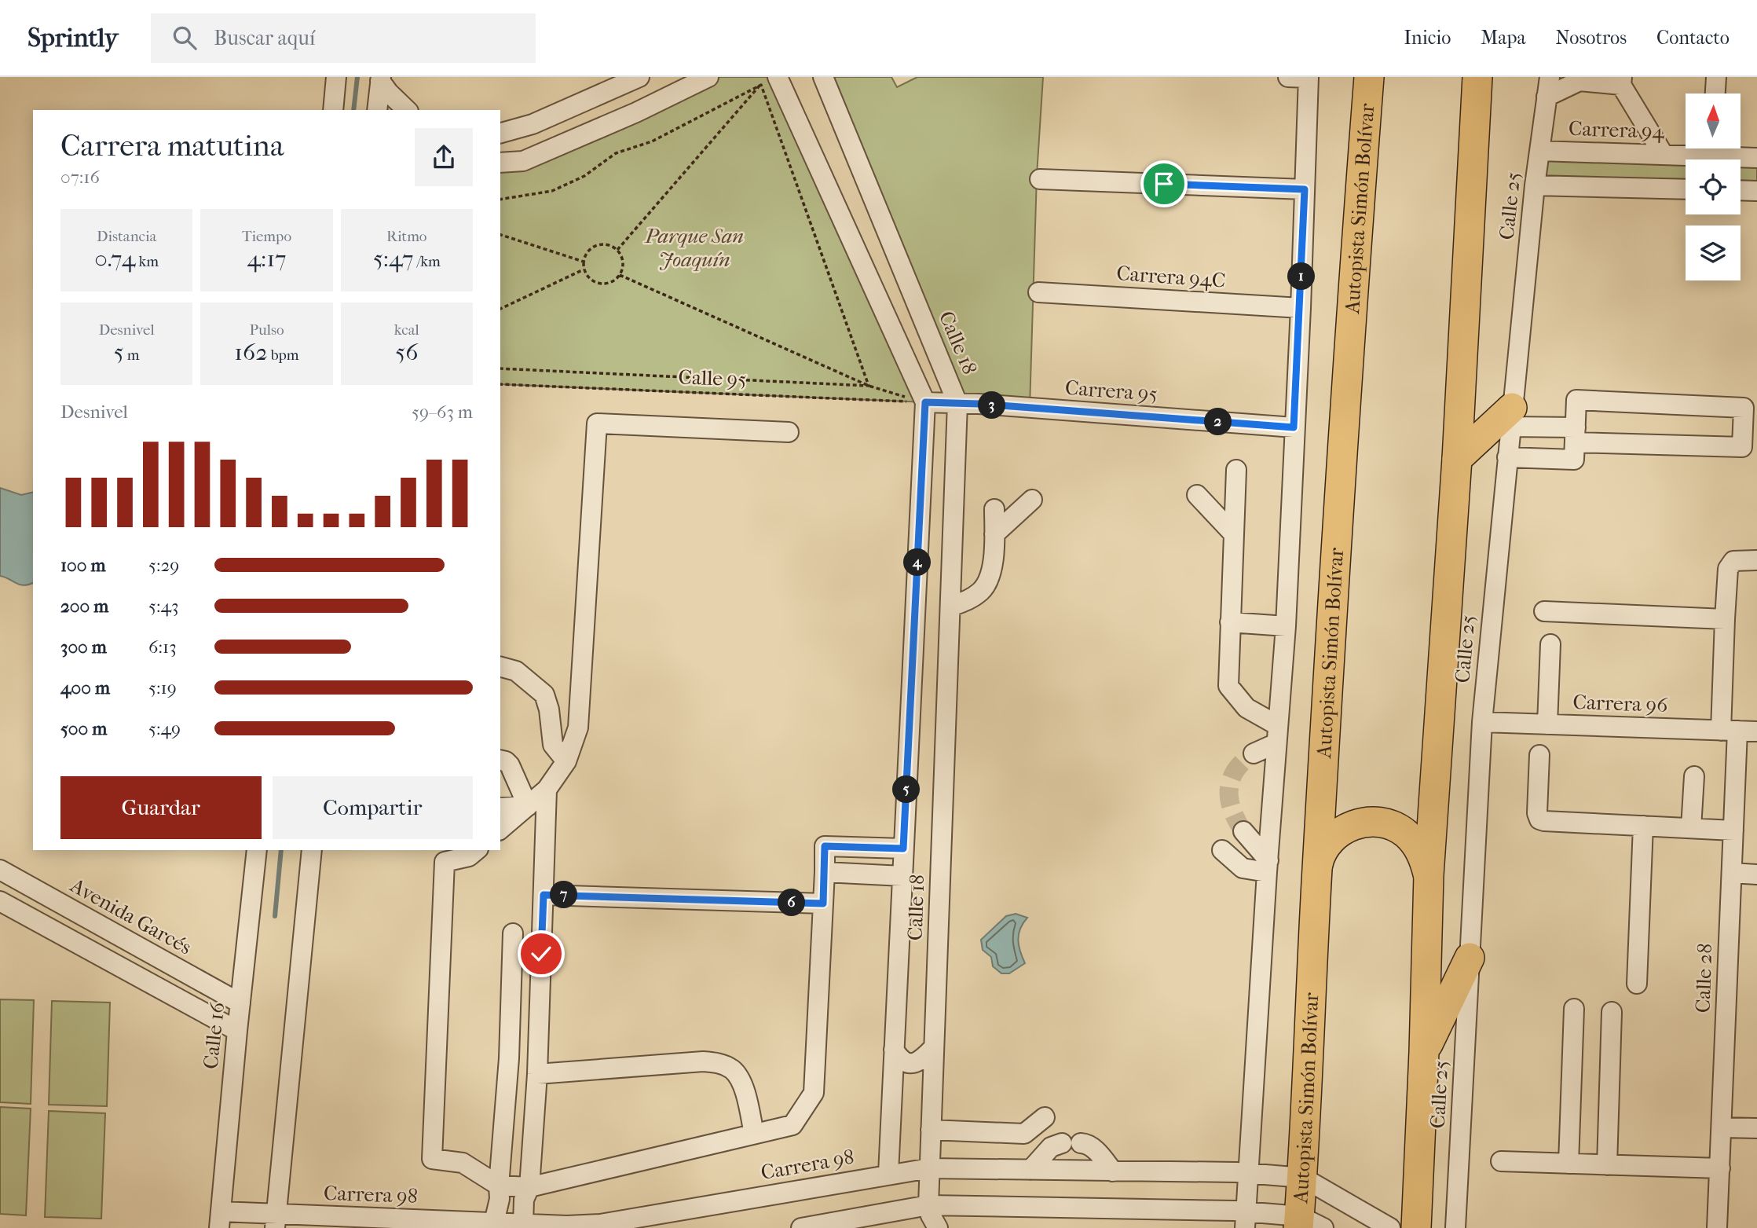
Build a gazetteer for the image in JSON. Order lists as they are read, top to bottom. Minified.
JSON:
{"streets":{"highway":["Autopista Simón Bolívar"],"street":["Carrera 94","Calle 25","Carrera 94C","Calle 18","Carrera 95","Carrera 96","Avenida Garcés","Calle 28","Calle 16","Carrera 98"],"path":["Calle 95"]},"crossings":[["Carrera 94","Calle 25"],["Calle 25","Carrera 96"],["Autopista Simón Bolívar","Carrera 98"],["Calle 18","Calle 95"],["Calle 18","Carrera 95"],["Calle 18","Carrera 98"],["Calle 95","Carrera 95"],["Carrera 96","Calle 28"],["Avenida Garcés","Calle 16"],["Calle 16","Carrera 98"]],"parks":["Parque San Joaquín"],"north":"top","page":{"header":"Sprintly","search":"Buscar aquí","nav":["Inicio","Mapa","Nosotros","Contacto"],"heading":["Carrera matutina","07:16"],"stats":[["Distancia","0.74 km"],["Tiempo","4:17"],["Ritmo","5:47 /km"],["Desnivel","5 m"],["Pulso","162 bpm"],["kcal","56"]],"pins":["1","3","2","4","5","7","6"],"chart":["Desnivel","59–63 m"],"list":[{"name":"100 m","note":"5:29"},{"name":"200 m","note":"5:43"},{"name":"300 m","note":"6:13"},{"name":"400 m","note":"5:19"},{"name":"500 m","note":"5:49"}],"buttons":["Guardar","Compartir"]}}
